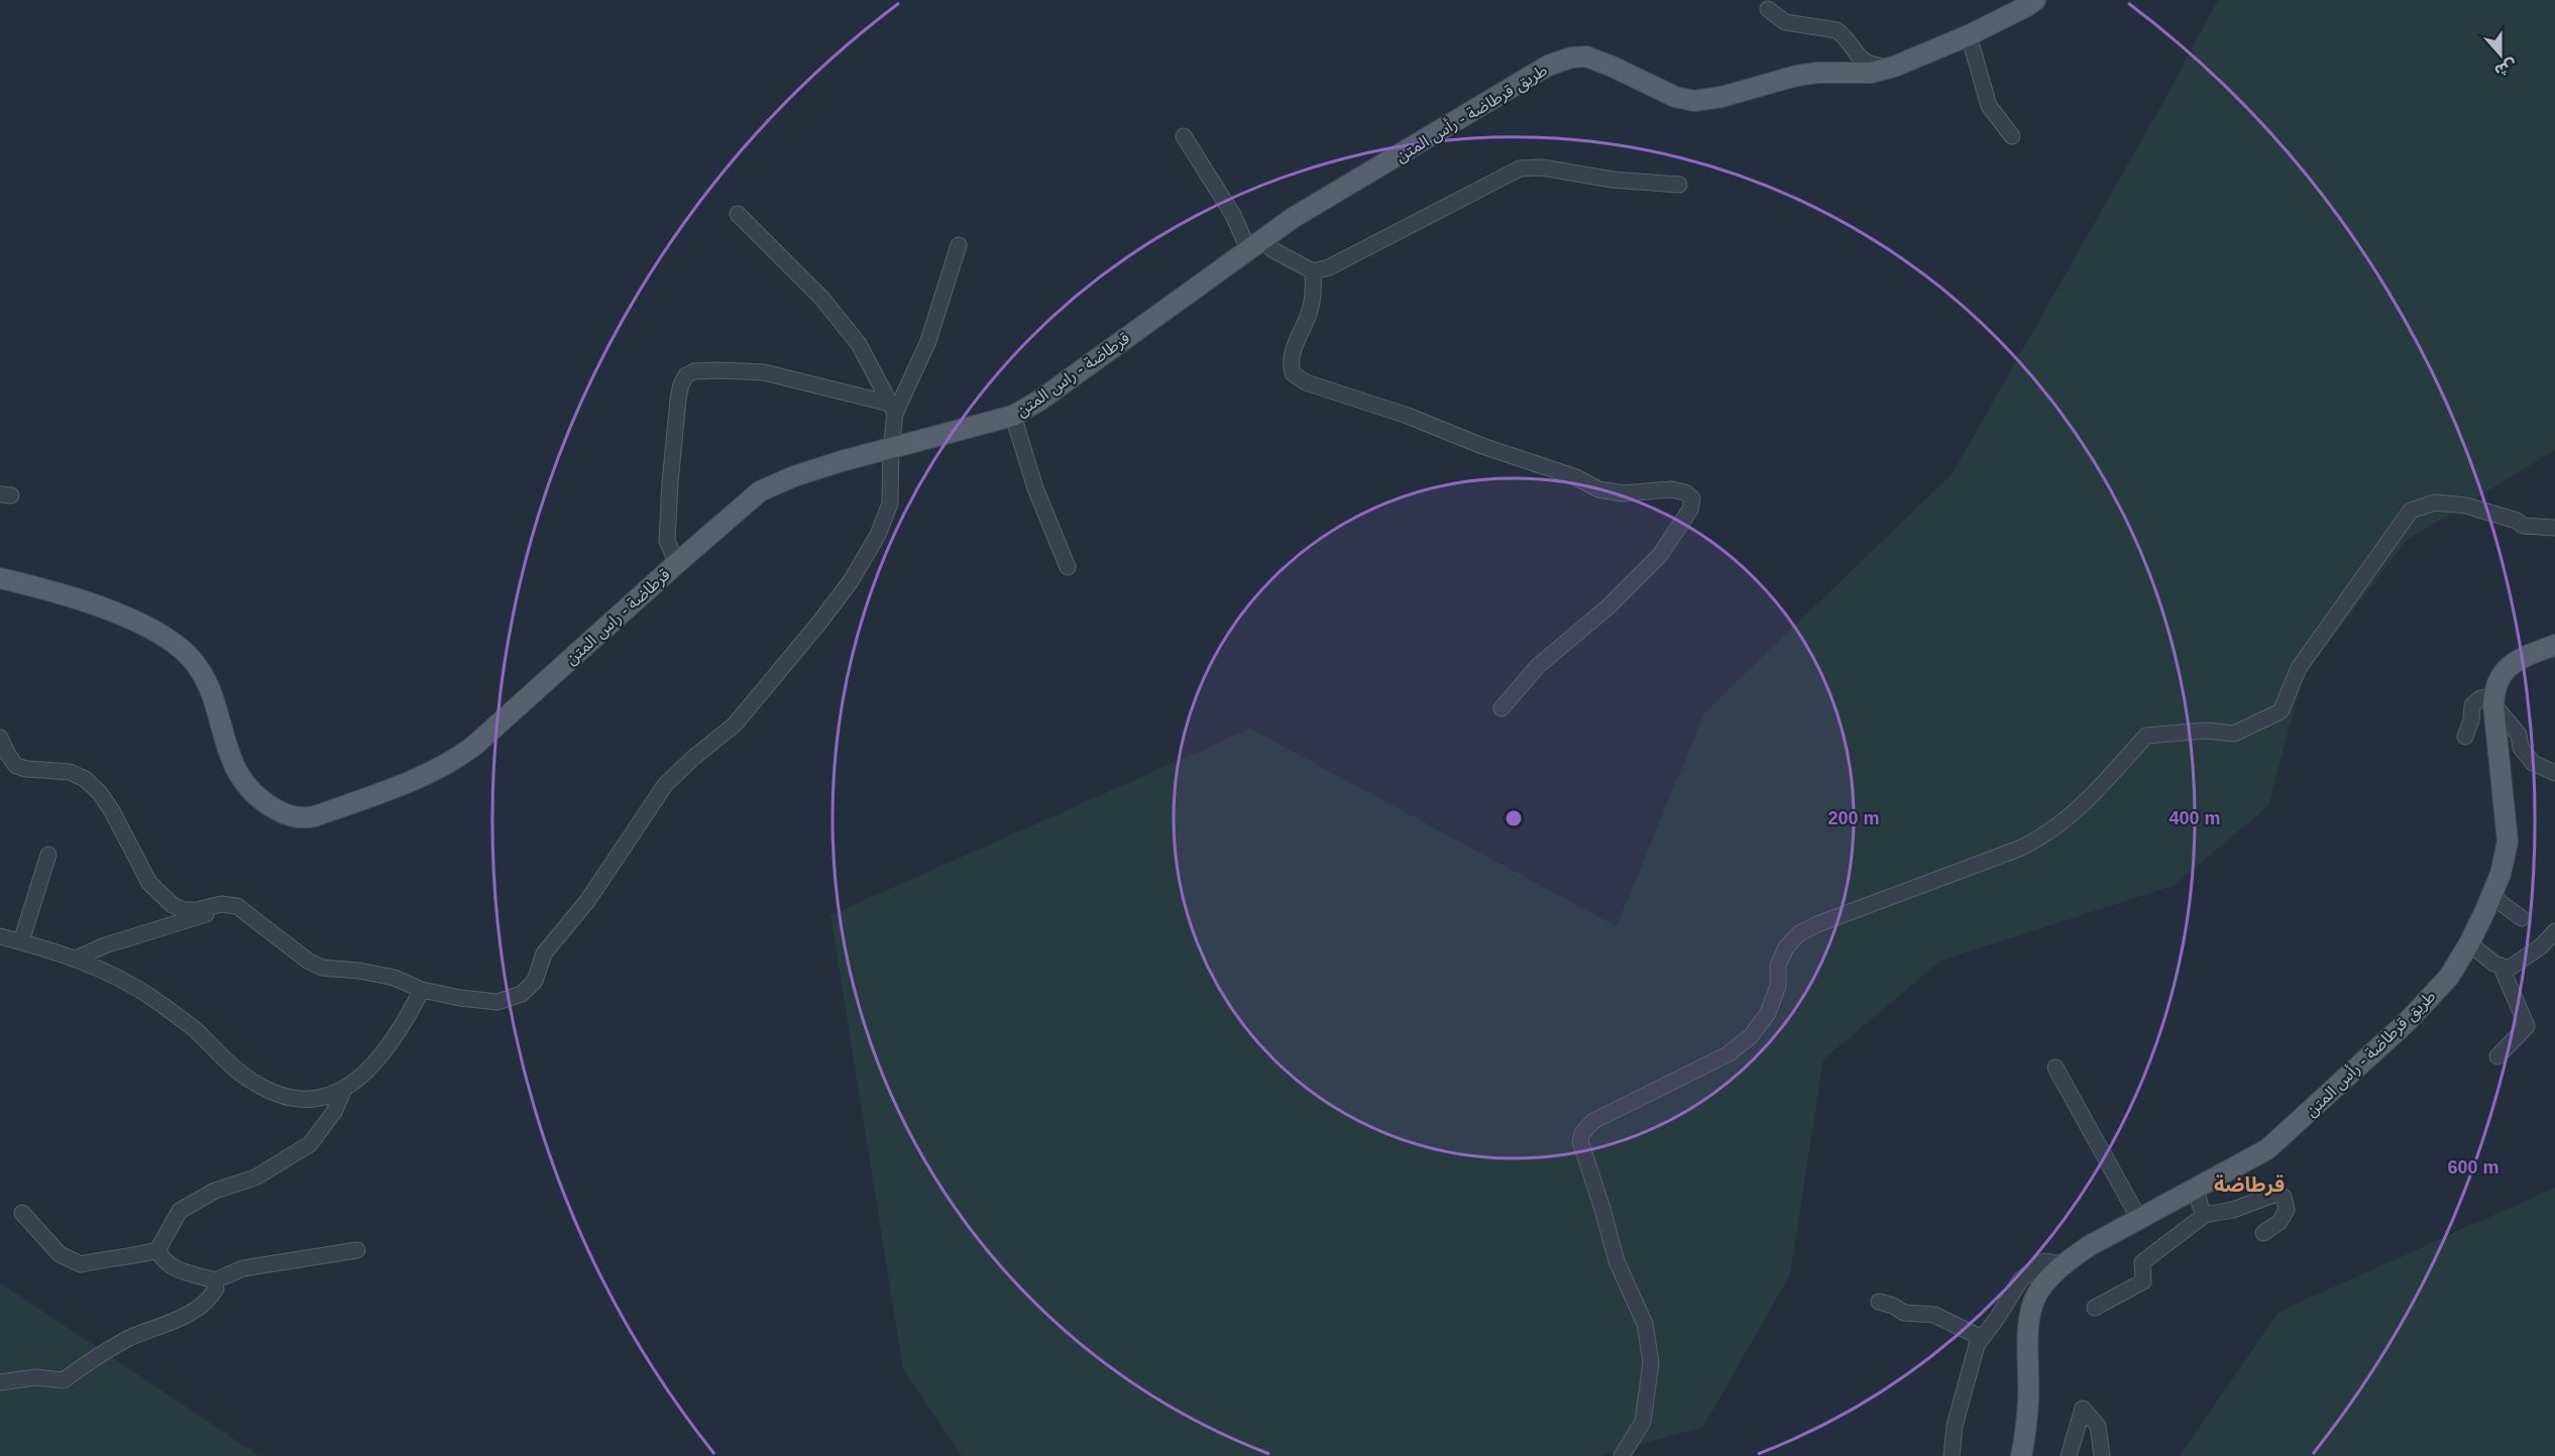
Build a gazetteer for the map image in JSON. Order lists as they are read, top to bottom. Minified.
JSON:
{"streets":{"main road":["طريق قرطاضة - رأس المتن","قرطاضة - راس المتن"]},"crossings":[["طريق قرطاضة - رأس المتن","قرطاضة - راس المتن"]],"districts":["قرطاضة"],"north":"bottom","rings":["200 m","400 m","600 m"]}
